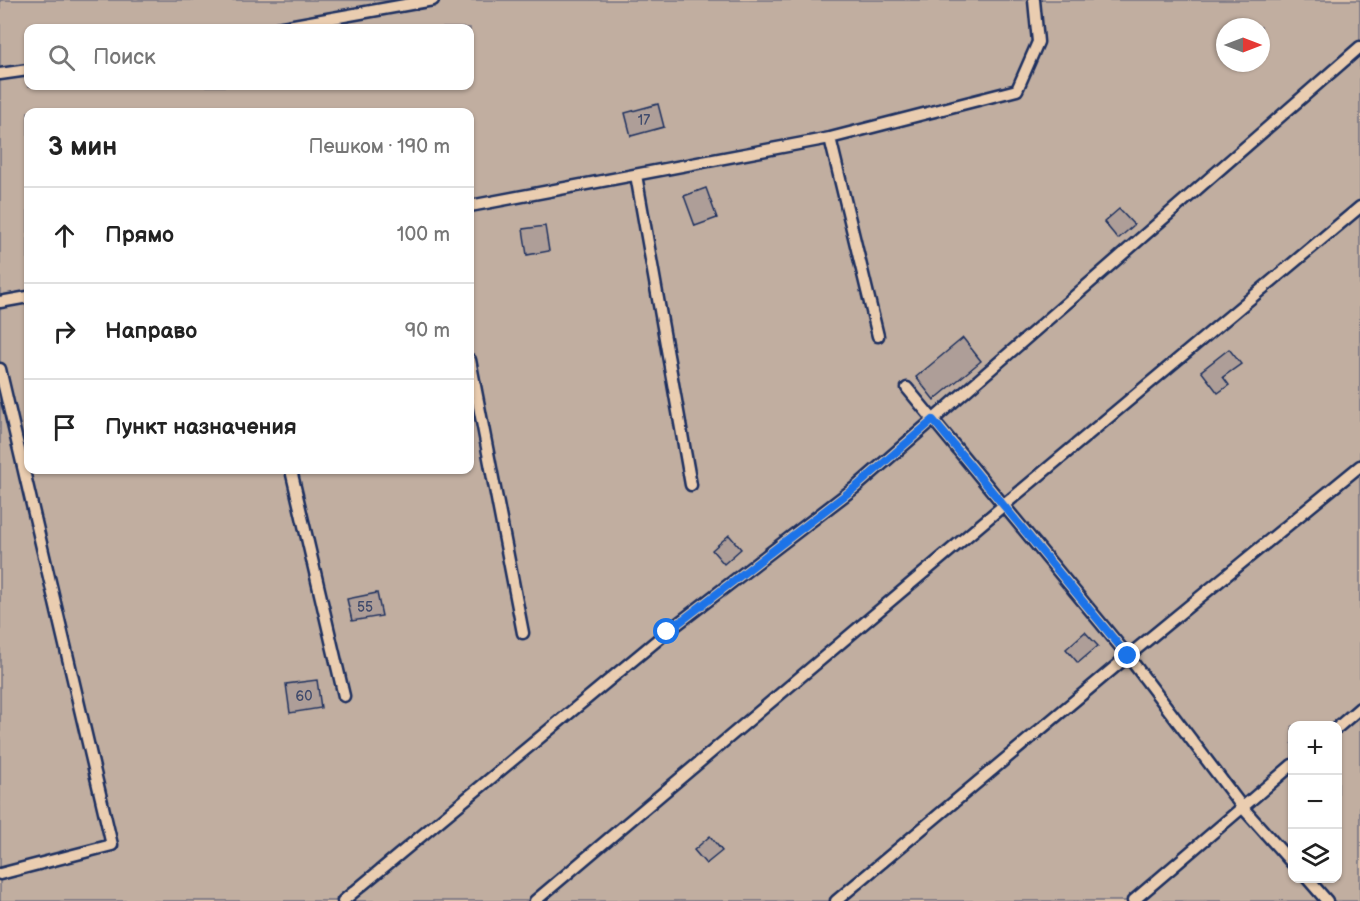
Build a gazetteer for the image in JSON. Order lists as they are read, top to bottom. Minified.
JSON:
{"house_numbers":["17","55","60"],"north":"right","page":{"search":"Поиск","heading":["3 мин","Пешком · 190 m"],"list":[["Прямо","100 m"],["Направо","90 m"],"Пункт назначения"],"map_buttons":["+","−"]}}
